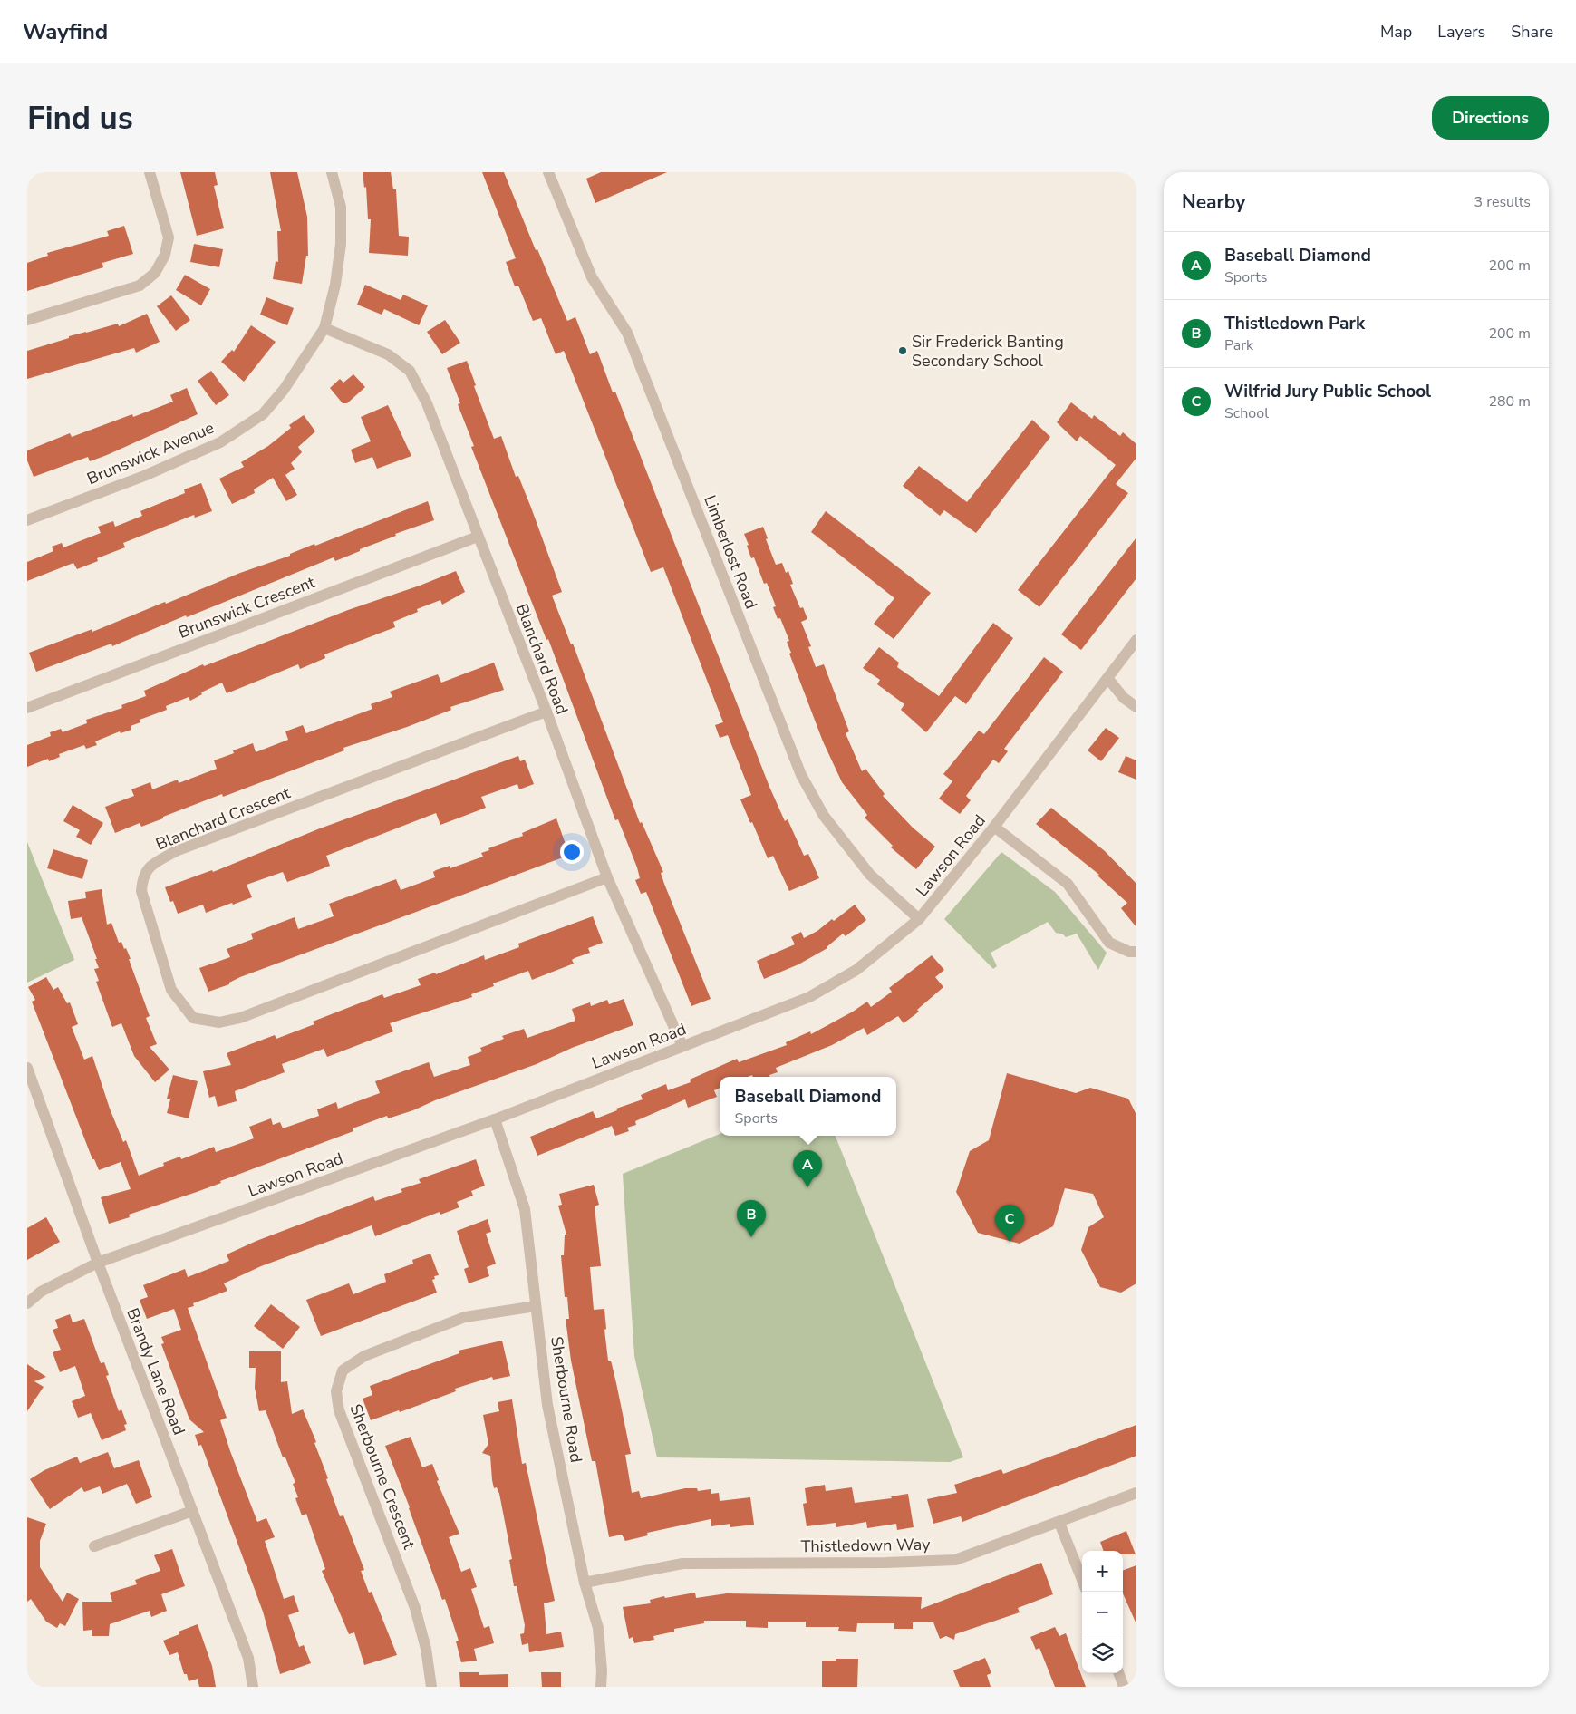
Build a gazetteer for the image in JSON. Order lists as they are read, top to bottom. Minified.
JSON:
{"streets":{"street":["Brunswick Avenue","Limberlost Road","Brunswick Crescent","Blanchard Road","Blanchard Crescent","Lawson Road","Brandy Lane Road","Sherbourne Road","Sherbourne Crescent","Thistledown Way"]},"crossings":[["Brunswick Avenue","Blanchard Road"],["Limberlost Road","Lawson Road"],["Brunswick Crescent","Blanchard Road"],["Blanchard Road","Blanchard Crescent"],["Blanchard Road","Lawson Road"],["Lawson Road","Brandy Lane Road"],["Lawson Road","Sherbourne Road"],["Sherbourne Road","Sherbourne Crescent"],["Sherbourne Road","Thistledown Way"]],"places":["Sir Frederick Banting Secondary School"],"page":{"header":"Wayfind","nav":["Map","Layers","Share"],"buttons":"Directions","title":"Find us","heading":["Nearby","3 results"],"list":[{"mark":"A","name":"Baseball Diamond","note":"Sports","value":"200 m"},{"mark":"B","name":"Thistledown Park","note":"Park","value":"200 m"},{"mark":"C","name":"Wilfrid Jury Public School","note":"School","value":"280 m"}],"popup":["Baseball Diamond","Sports"],"pins":["A","B","C"],"map_buttons":["+","−"]}}
